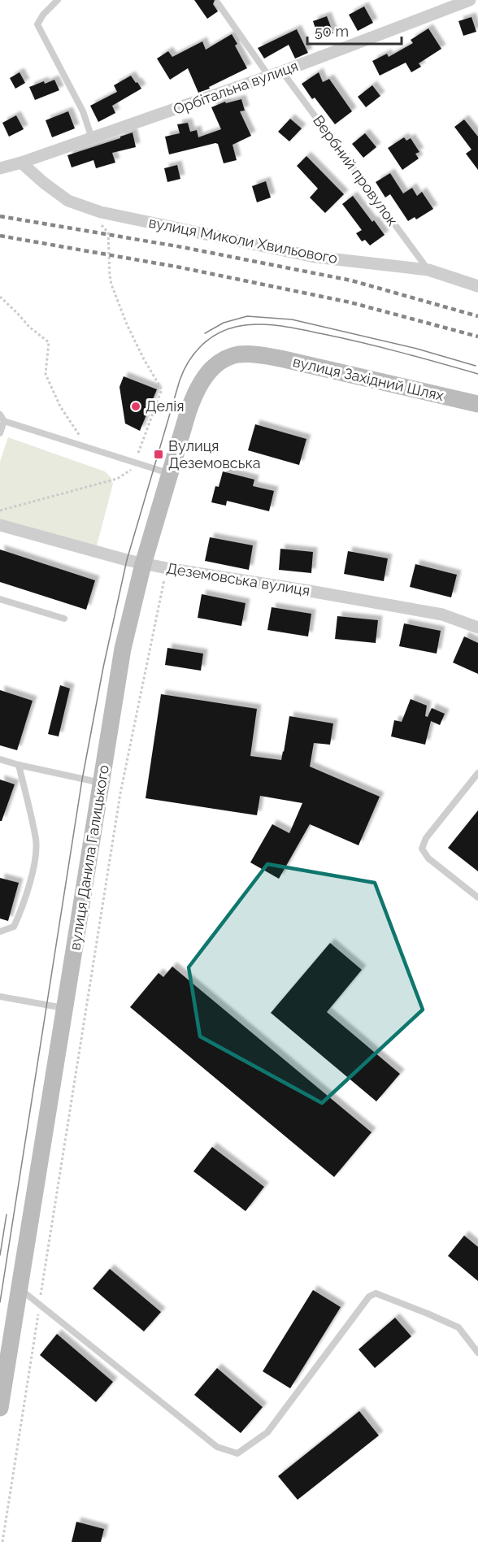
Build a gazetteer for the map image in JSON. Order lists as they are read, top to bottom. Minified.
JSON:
{"streets":{"street":["Орбітальна вулиця","вулиця Миколи Хвильового","вулиця Західний Шлях","Деземовська вулиця","вулиця Данила Галицького"],"lane":["Вербний провулок"]},"crossings":[["Орбітальна вулиця","Вербний провулок"],["Орбітальна вулиця","вулиця Миколи Хвильового"],["Вербний провулок","вулиця Миколи Хвильового"],["вулиця Західний Шлях","вулиця Данила Галицького"],["Деземовська вулиця","вулиця Данила Галицького"]],"places":{"other":["Делія"],"transit":["Вулиця Деземовська"]},"scale_bar":"50 m"}
